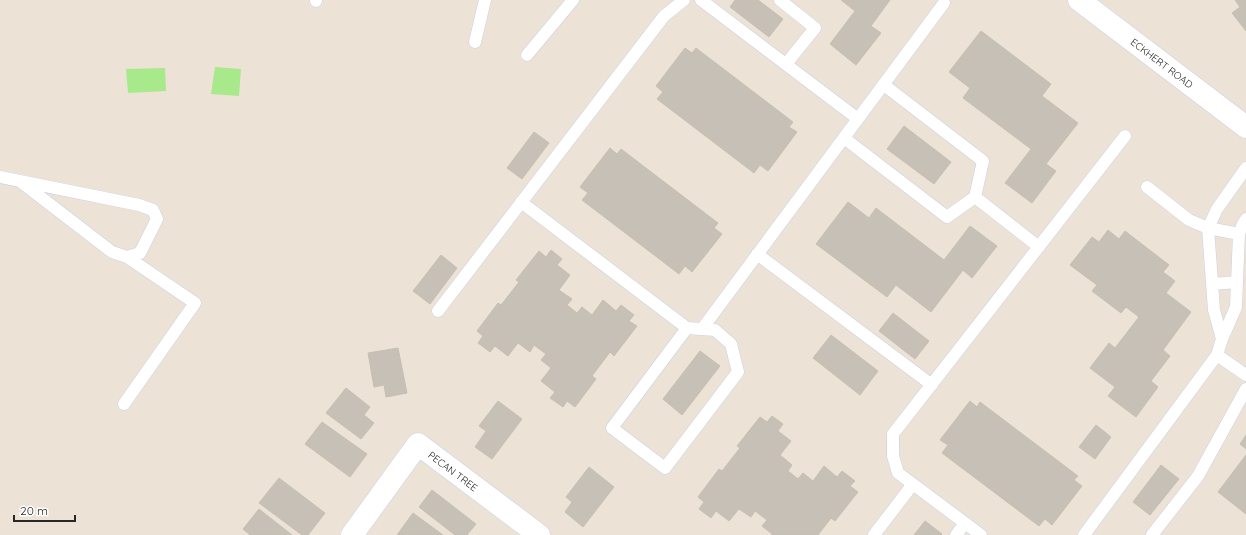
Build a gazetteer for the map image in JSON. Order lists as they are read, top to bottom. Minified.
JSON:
{"streets":{"street":["ECKHERT ROAD","PECAN TREE"]},"scale_bar":"20 m"}
